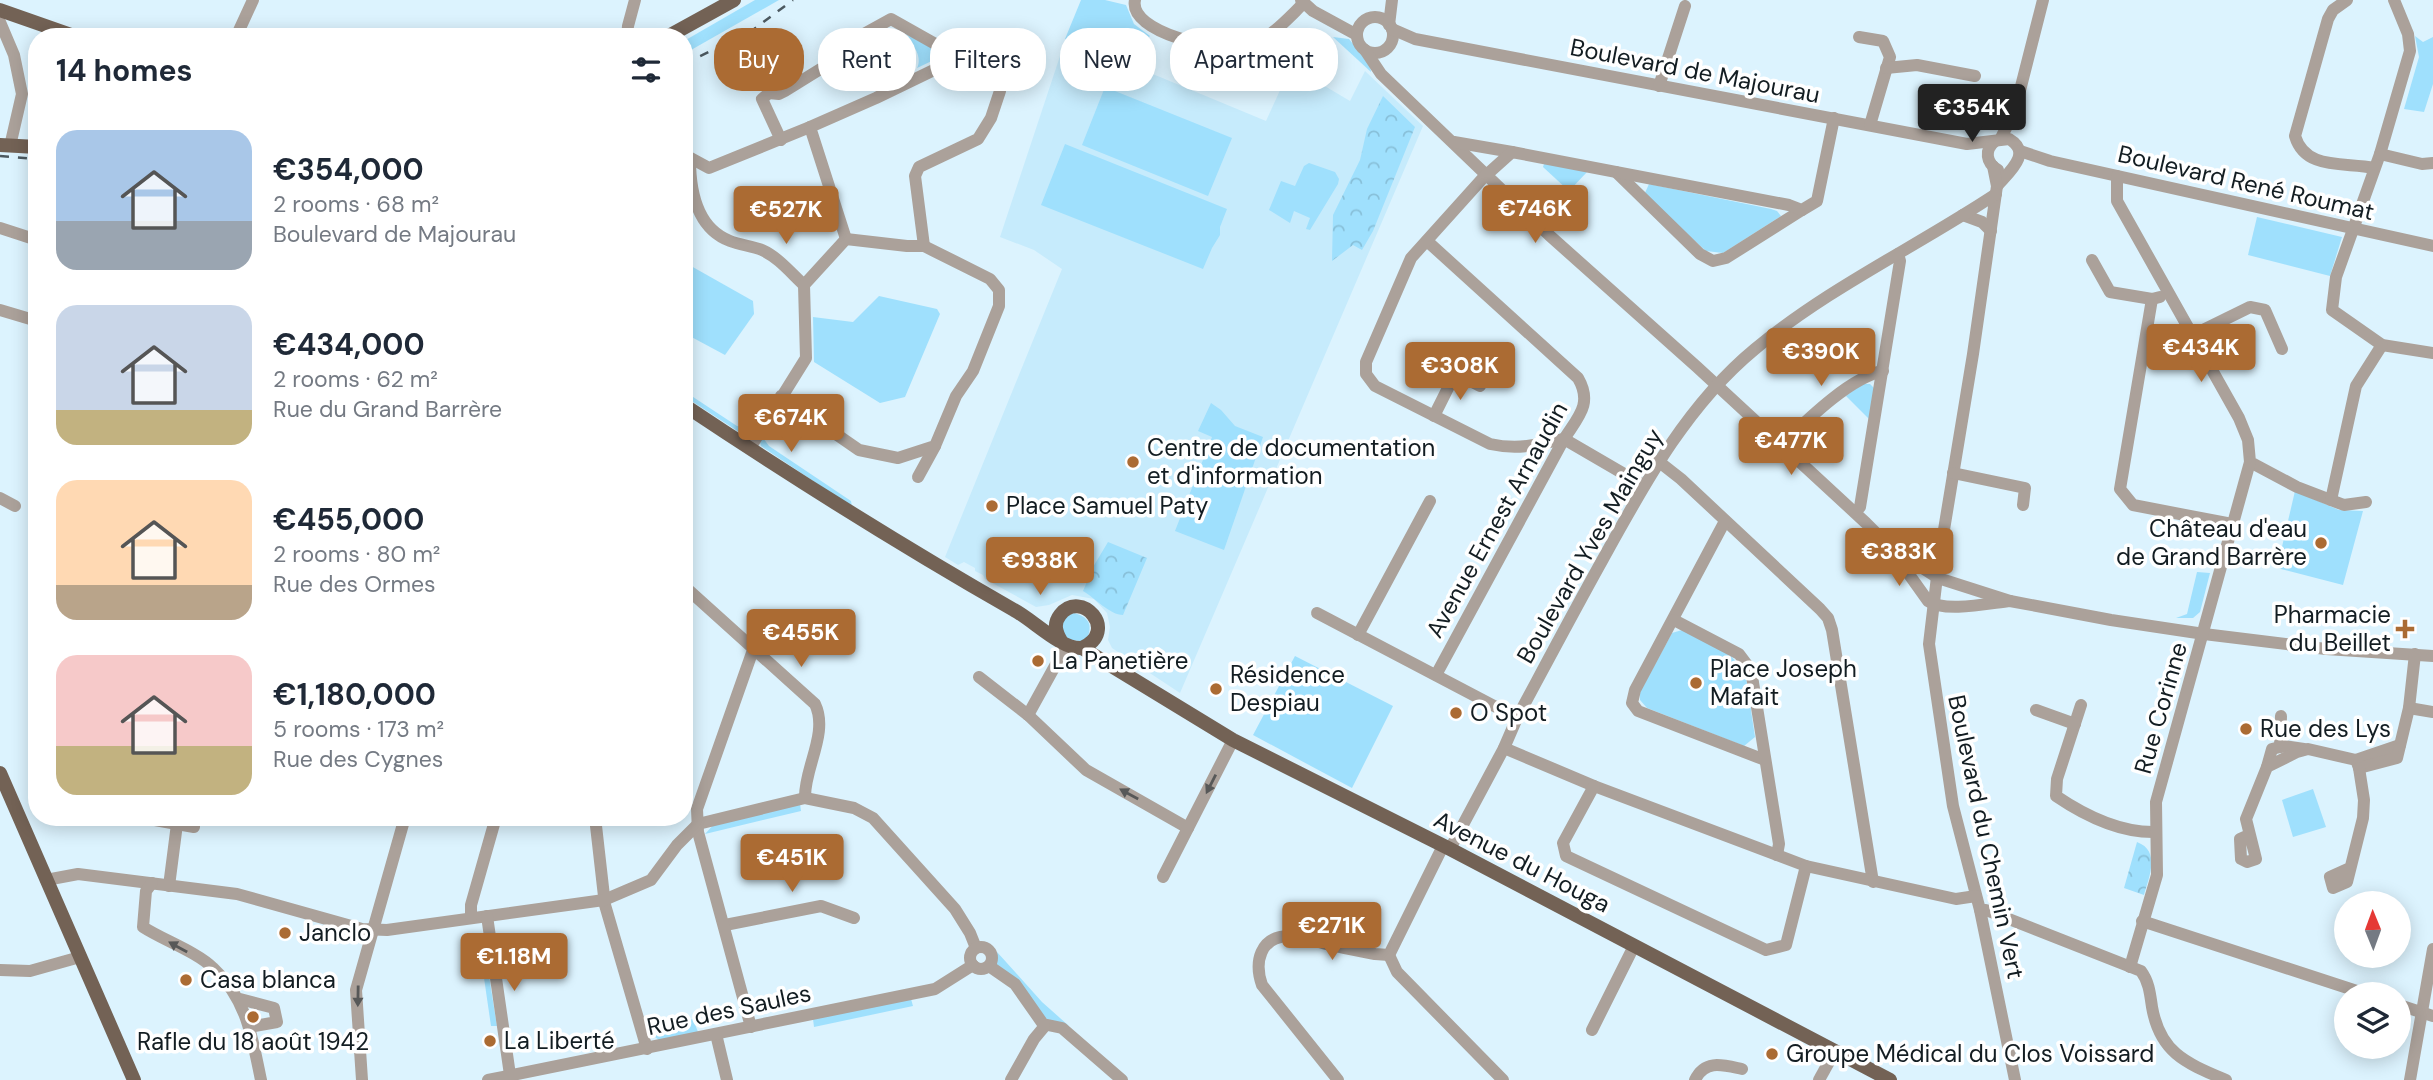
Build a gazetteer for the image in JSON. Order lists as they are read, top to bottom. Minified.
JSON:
{"streets":{"main road":["Avenue du Houga"],"street":["Boulevard de Majourau","Boulevard René Roumat","Avenue Ernest Arnaudin","Boulevard Yves Mainguy","Rue Corinne","Boulevard du Chemin Vert","Rue des Saules"]},"crossings":[["Boulevard de Majourau","Boulevard du Chemin Vert"],["Boulevard Yves Mainguy","Boulevard du Chemin Vert"],["Boulevard Yves Mainguy","Avenue du Houga"]],"places":{"other":["Centre de documentation et d'information","Place Samuel Paty","Château d'eau de Grand Barrère","La Panetière","Place Joseph Mafait","Résidence Despiau","O Spot","Rue des Lys","Janclo","Casa blanca","Rafle du 18 août 1942","La Liberté","Groupe Médical du Clos Voissard"],"health":["Pharmacie du Beillet"]},"north":"top","page":{"chip":["Buy","Rent","Filters","New","Apartment"],"heading":"14 homes","price":["€354K","€746K","€527K","€434K","€390K","€308K","€674K","€477K","€383K","€938K","€455K","€451K","€271K","€1.18M"],"list":[{"name":"€354,000","note":"2 rooms · 68 m² · Boulevard de Majourau"},{"name":"€434,000","note":"2 rooms · 62 m² · Rue du Grand Barrère"},{"name":"€455,000","note":"2 rooms · 80 m² · Rue des Ormes"},{"name":"€1,180,000","note":"5 rooms · 173 m² · Rue des Cygnes"}]}}
